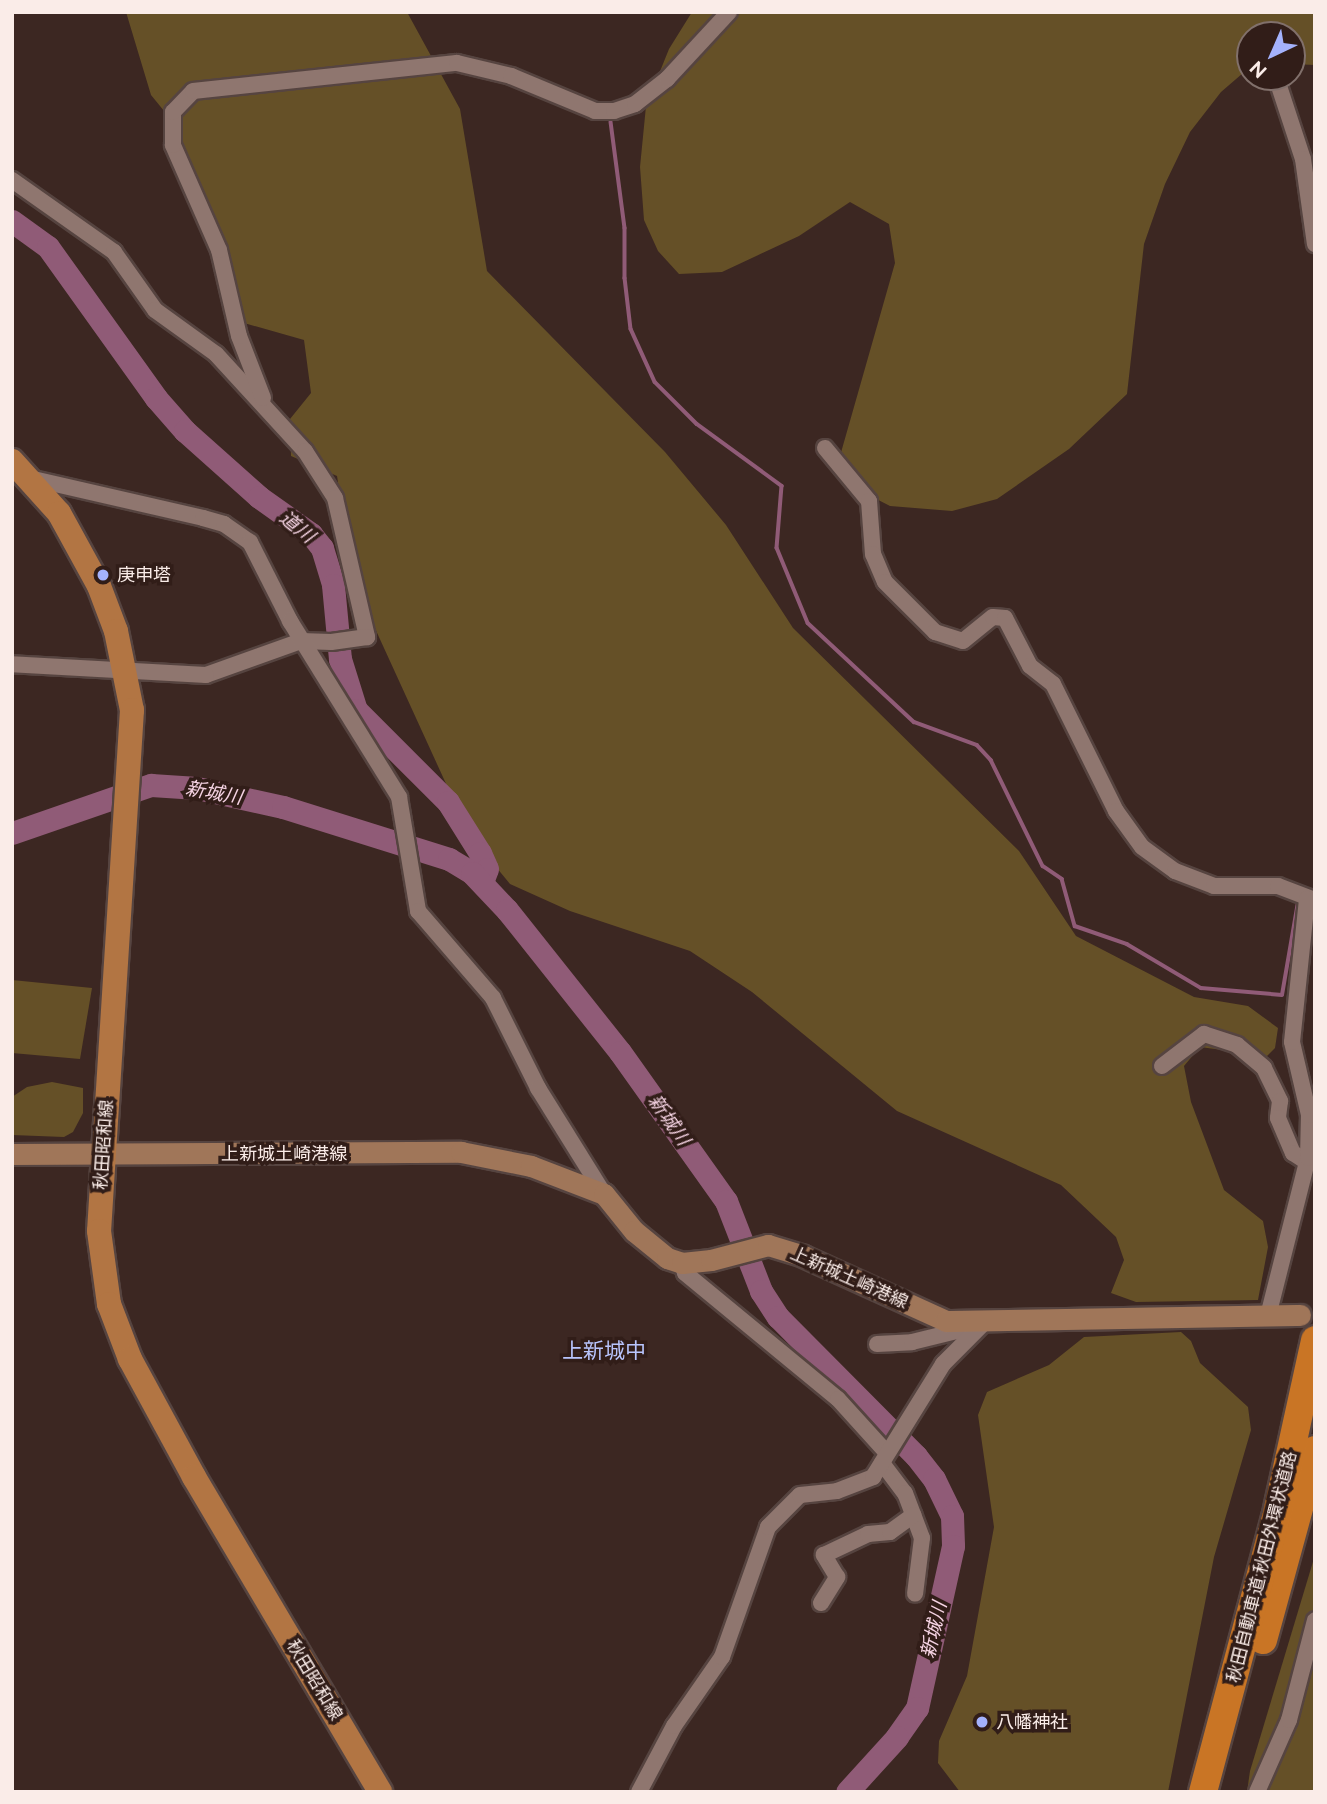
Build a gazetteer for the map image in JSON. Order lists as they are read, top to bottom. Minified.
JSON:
{"streets":{"highway":["秋田自動車道;秋田外環状道路"],"main road":["秋田昭和線","上新城土崎港線"]},"crossings":[["秋田昭和線","上新城土崎港線"]],"districts":["上新城中"],"water":["道川","新城川"],"places":["庚申塔","八幡神社"],"north":"bottom left"}
